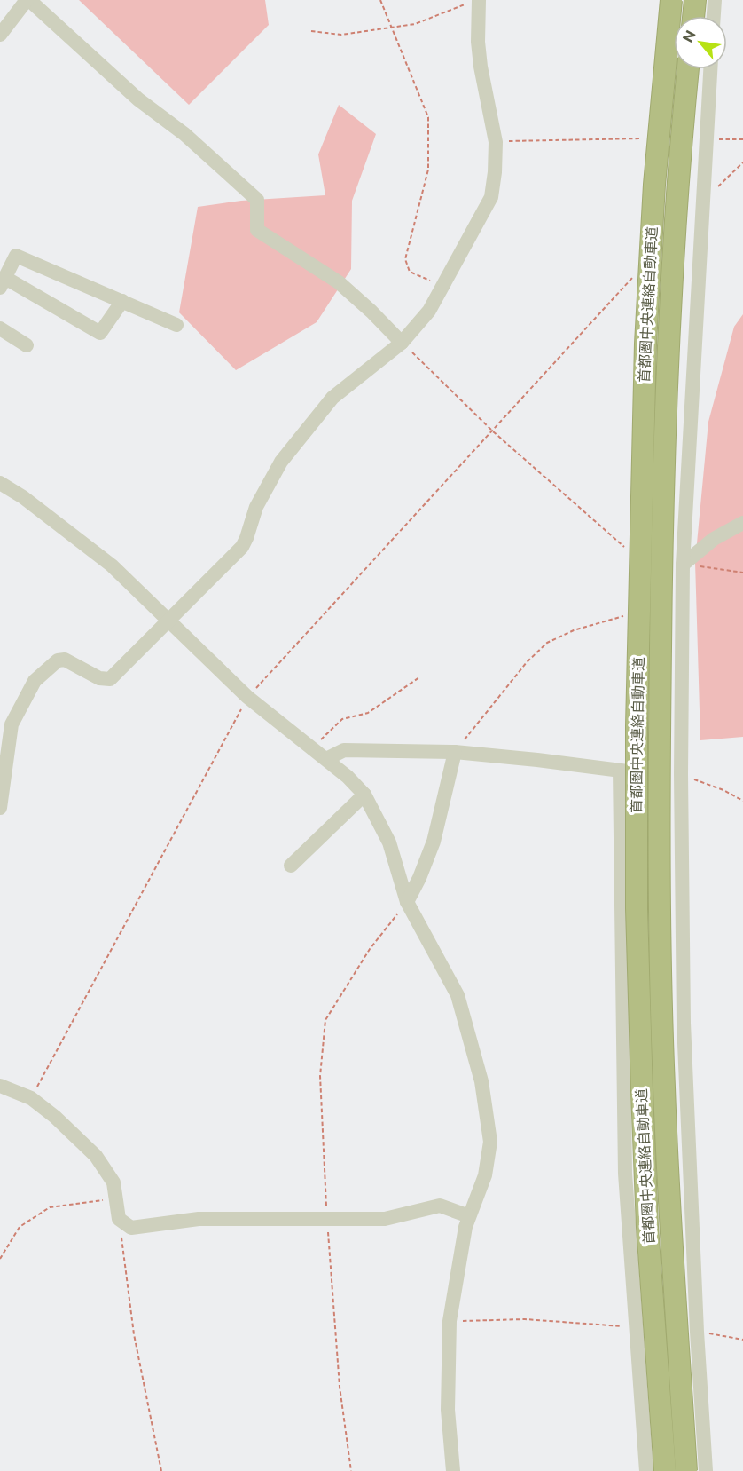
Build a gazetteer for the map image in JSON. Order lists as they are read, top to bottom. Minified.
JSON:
{"streets":{"highway":["首都圏中央連絡自動車道"]},"north":"top left"}
